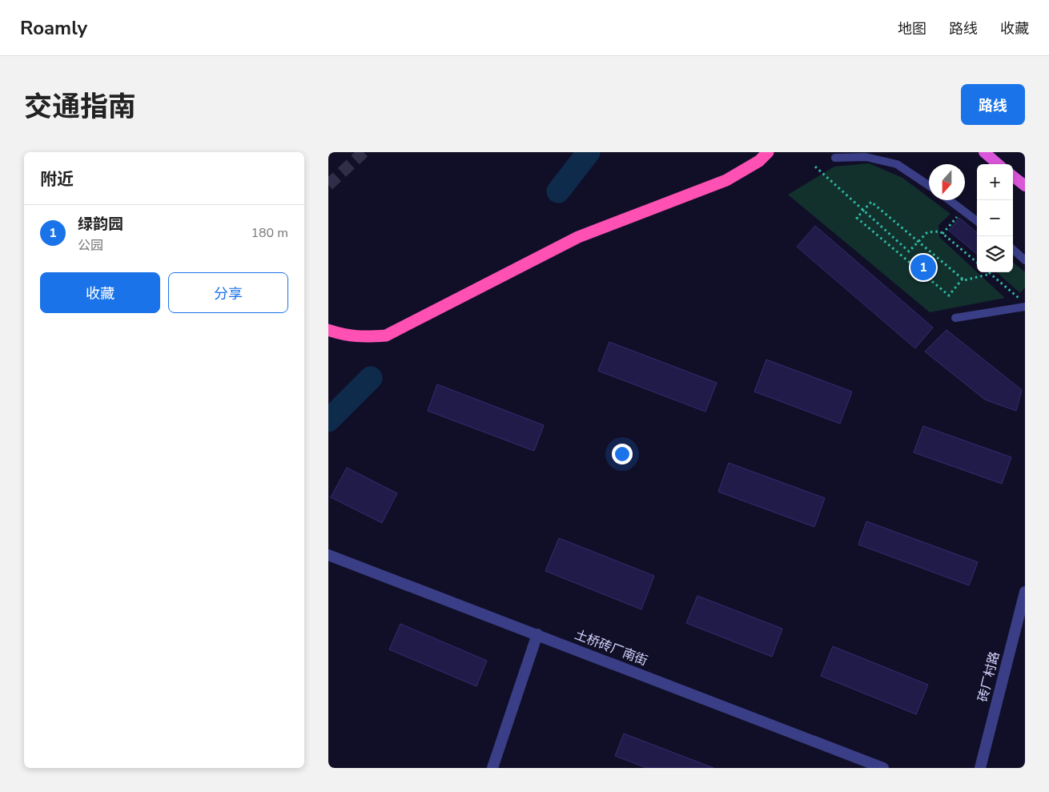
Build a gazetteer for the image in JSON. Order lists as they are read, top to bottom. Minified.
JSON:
{"streets":{"street":["土桥砖厂南街","砖厂村路"]},"north":"bottom","page":{"header":"Roamly","nav":["地图","路线","收藏"],"title":"交通指南","buttons":["路线",["收藏","分享"]],"heading":"附近","map_buttons":["+","−"],"list":[{"mark":"1","name":"绿韵园","note":"公园","value":"180 m"}],"pins":"1"}}
